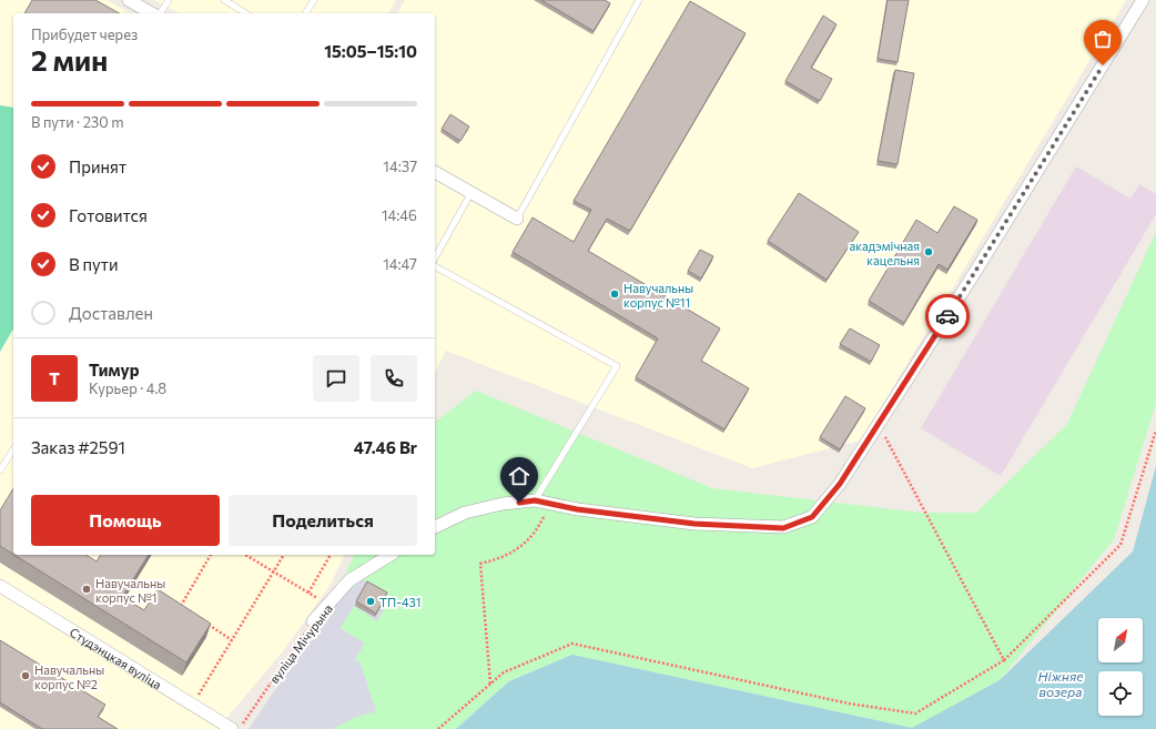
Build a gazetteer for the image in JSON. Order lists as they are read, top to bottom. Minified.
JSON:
{"streets":{"street":["вуліца Мічурына","Студэнцкая вуліца"]},"water":["Ніжняе возера"],"places":["акадэмічная кацельня","Навучальны корпус №11","Навучальны корпус №1","ТП-431","Навучальны корпус №2"],"north":"top right","page":{"heading":["2 мин","Прибудет через","15:05–15:10"],"panel":["Тимур","Курьер · 4.8","Заказ #2591","47.46 Br"],"bar":"В пути · 230 m","list":[["Принят","14:37"],["Готовится","14:46"],["В пути","14:47"],"Доставлен"],"round":"Т","buttons":["Помощь","Поделиться"]}}
